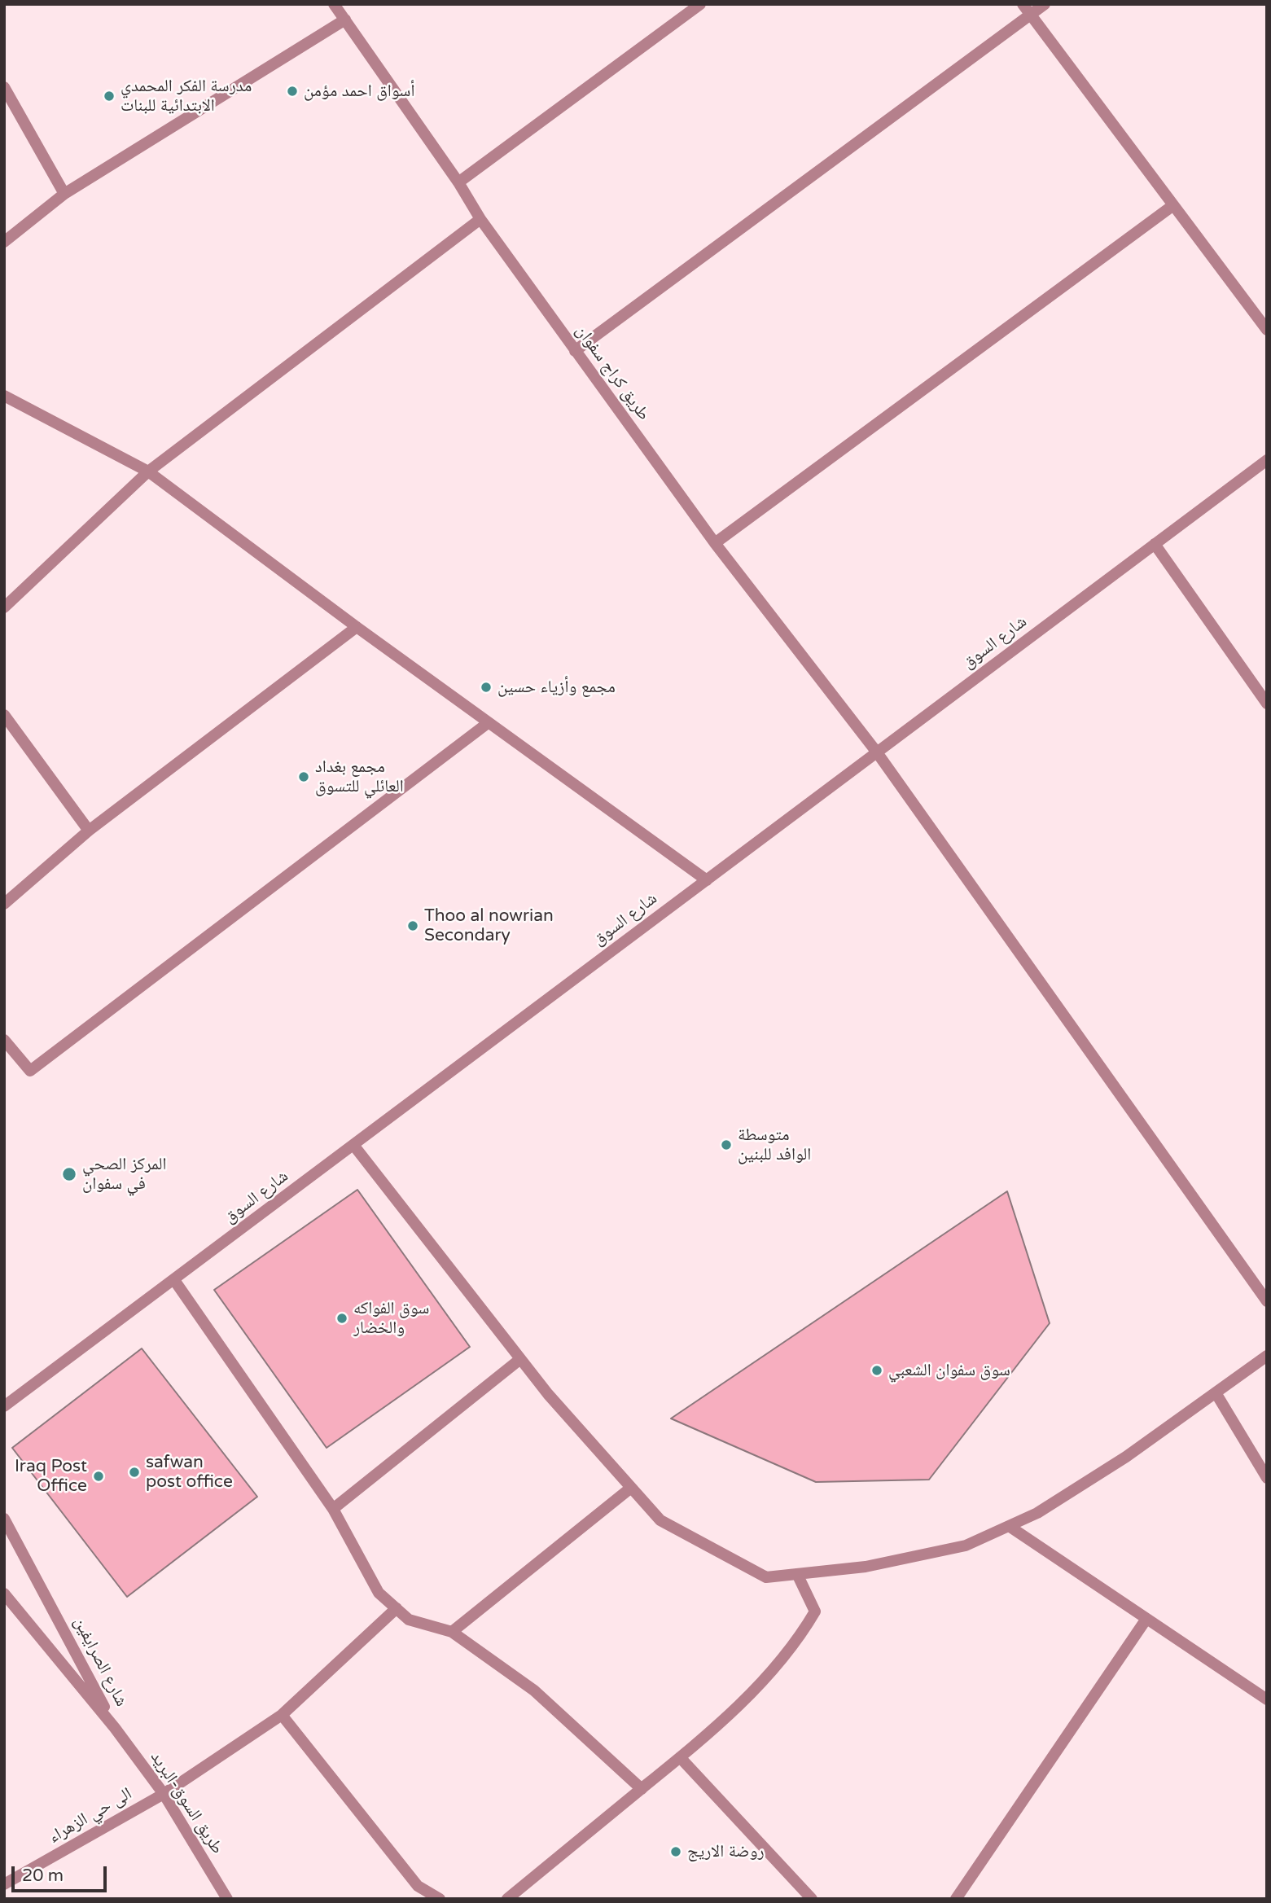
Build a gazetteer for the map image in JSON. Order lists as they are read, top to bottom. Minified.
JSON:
{"streets":{"street":["طريق كراج سفوان","شارع السوق","شارع الصرايفين","طريق السوق-البريد","الى حي الزهراء"]},"crossings":[["طريق كراج سفوان","شارع السوق"],["شارع الصرايفين","طريق السوق-البريد"],["طريق السوق-البريد","الى حي الزهراء"]],"places":["أسواق احمد مؤمن","مدرسة الفكر المحمدي الابتدائية للبنات","مجمع وأزياء حسين","مجمع بغداد العائلي للتسوق","Thoo al nowrian Secondary","متوسطة الوافد للبنين","المركز الصحي في سفوان","سوق الفواكه والخضار","سوق سفوان الشعبي","safwan post office","Iraq Post Office","روضة الاريج"],"scale_bar":"20 m"}
